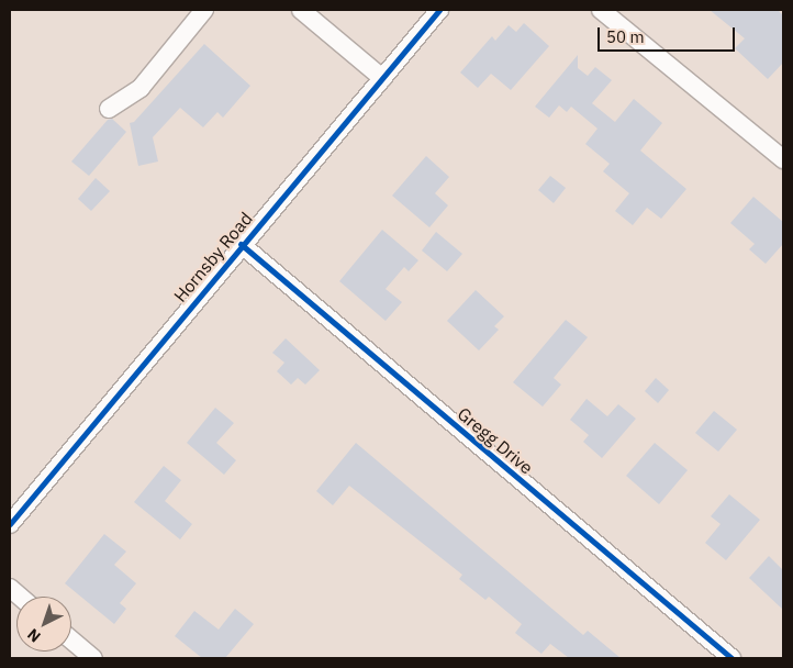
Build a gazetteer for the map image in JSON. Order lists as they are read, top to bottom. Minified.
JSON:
{"streets":{"street":["Hornsby Road","Gregg Drive"]},"crossings":[["Hornsby Road","Gregg Drive"]],"scale_bar":"50 m","north":"bottom left"}
